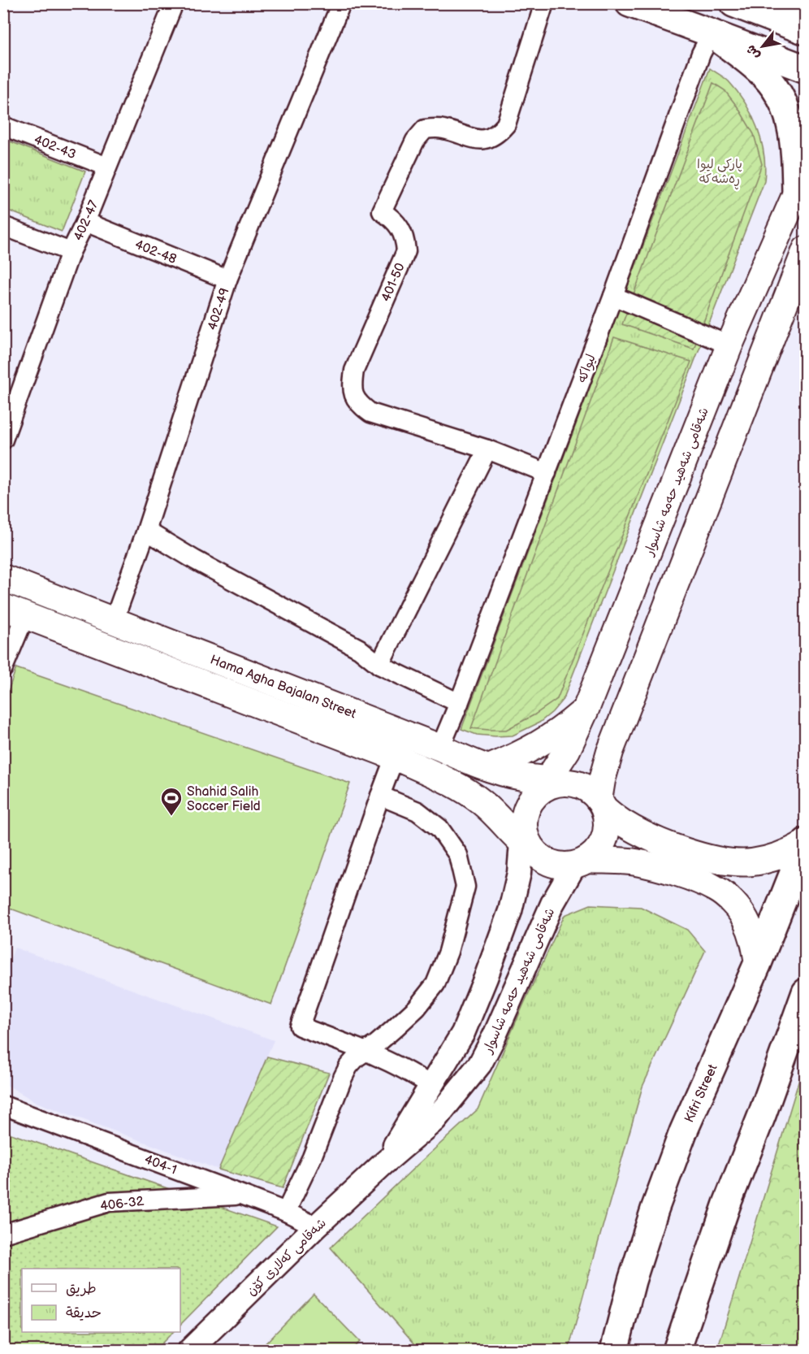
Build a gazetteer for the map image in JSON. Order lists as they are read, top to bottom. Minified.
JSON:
{"streets":{"main road":["شەقامی شەهید حەمە شاسوار","Hama Agha Bajalan Street","Kifri Street"],"street":["402-43","402-47","402-48","401-50","402-49","لیواکە","404-1","406-32","شەقامی کەلاری کۆن"]},"crossings":[["402-43","402-47"],["402-47","402-48"],["402-48","402-49"],["401-50","لیواکە"],["402-49","Hama Agha Bajalan Street"],["لیواکە","Hama Agha Bajalan Street"],["شەقامی شەهید حەمە شاسوار","Hama Agha Bajalan Street"],["شەقامی شەهید حەمە شاسوار","شەقامی کەلاری کۆن"],["404-1","406-32"],["404-1","شەقامی کەلاری کۆن"]],"parks":["پارکی لیوا ڕەشەکە"],"places":{"sports":["Shahid Salih Soccer Field"]},"legend":["طريق","حديقة"],"north":"bottom left"}
